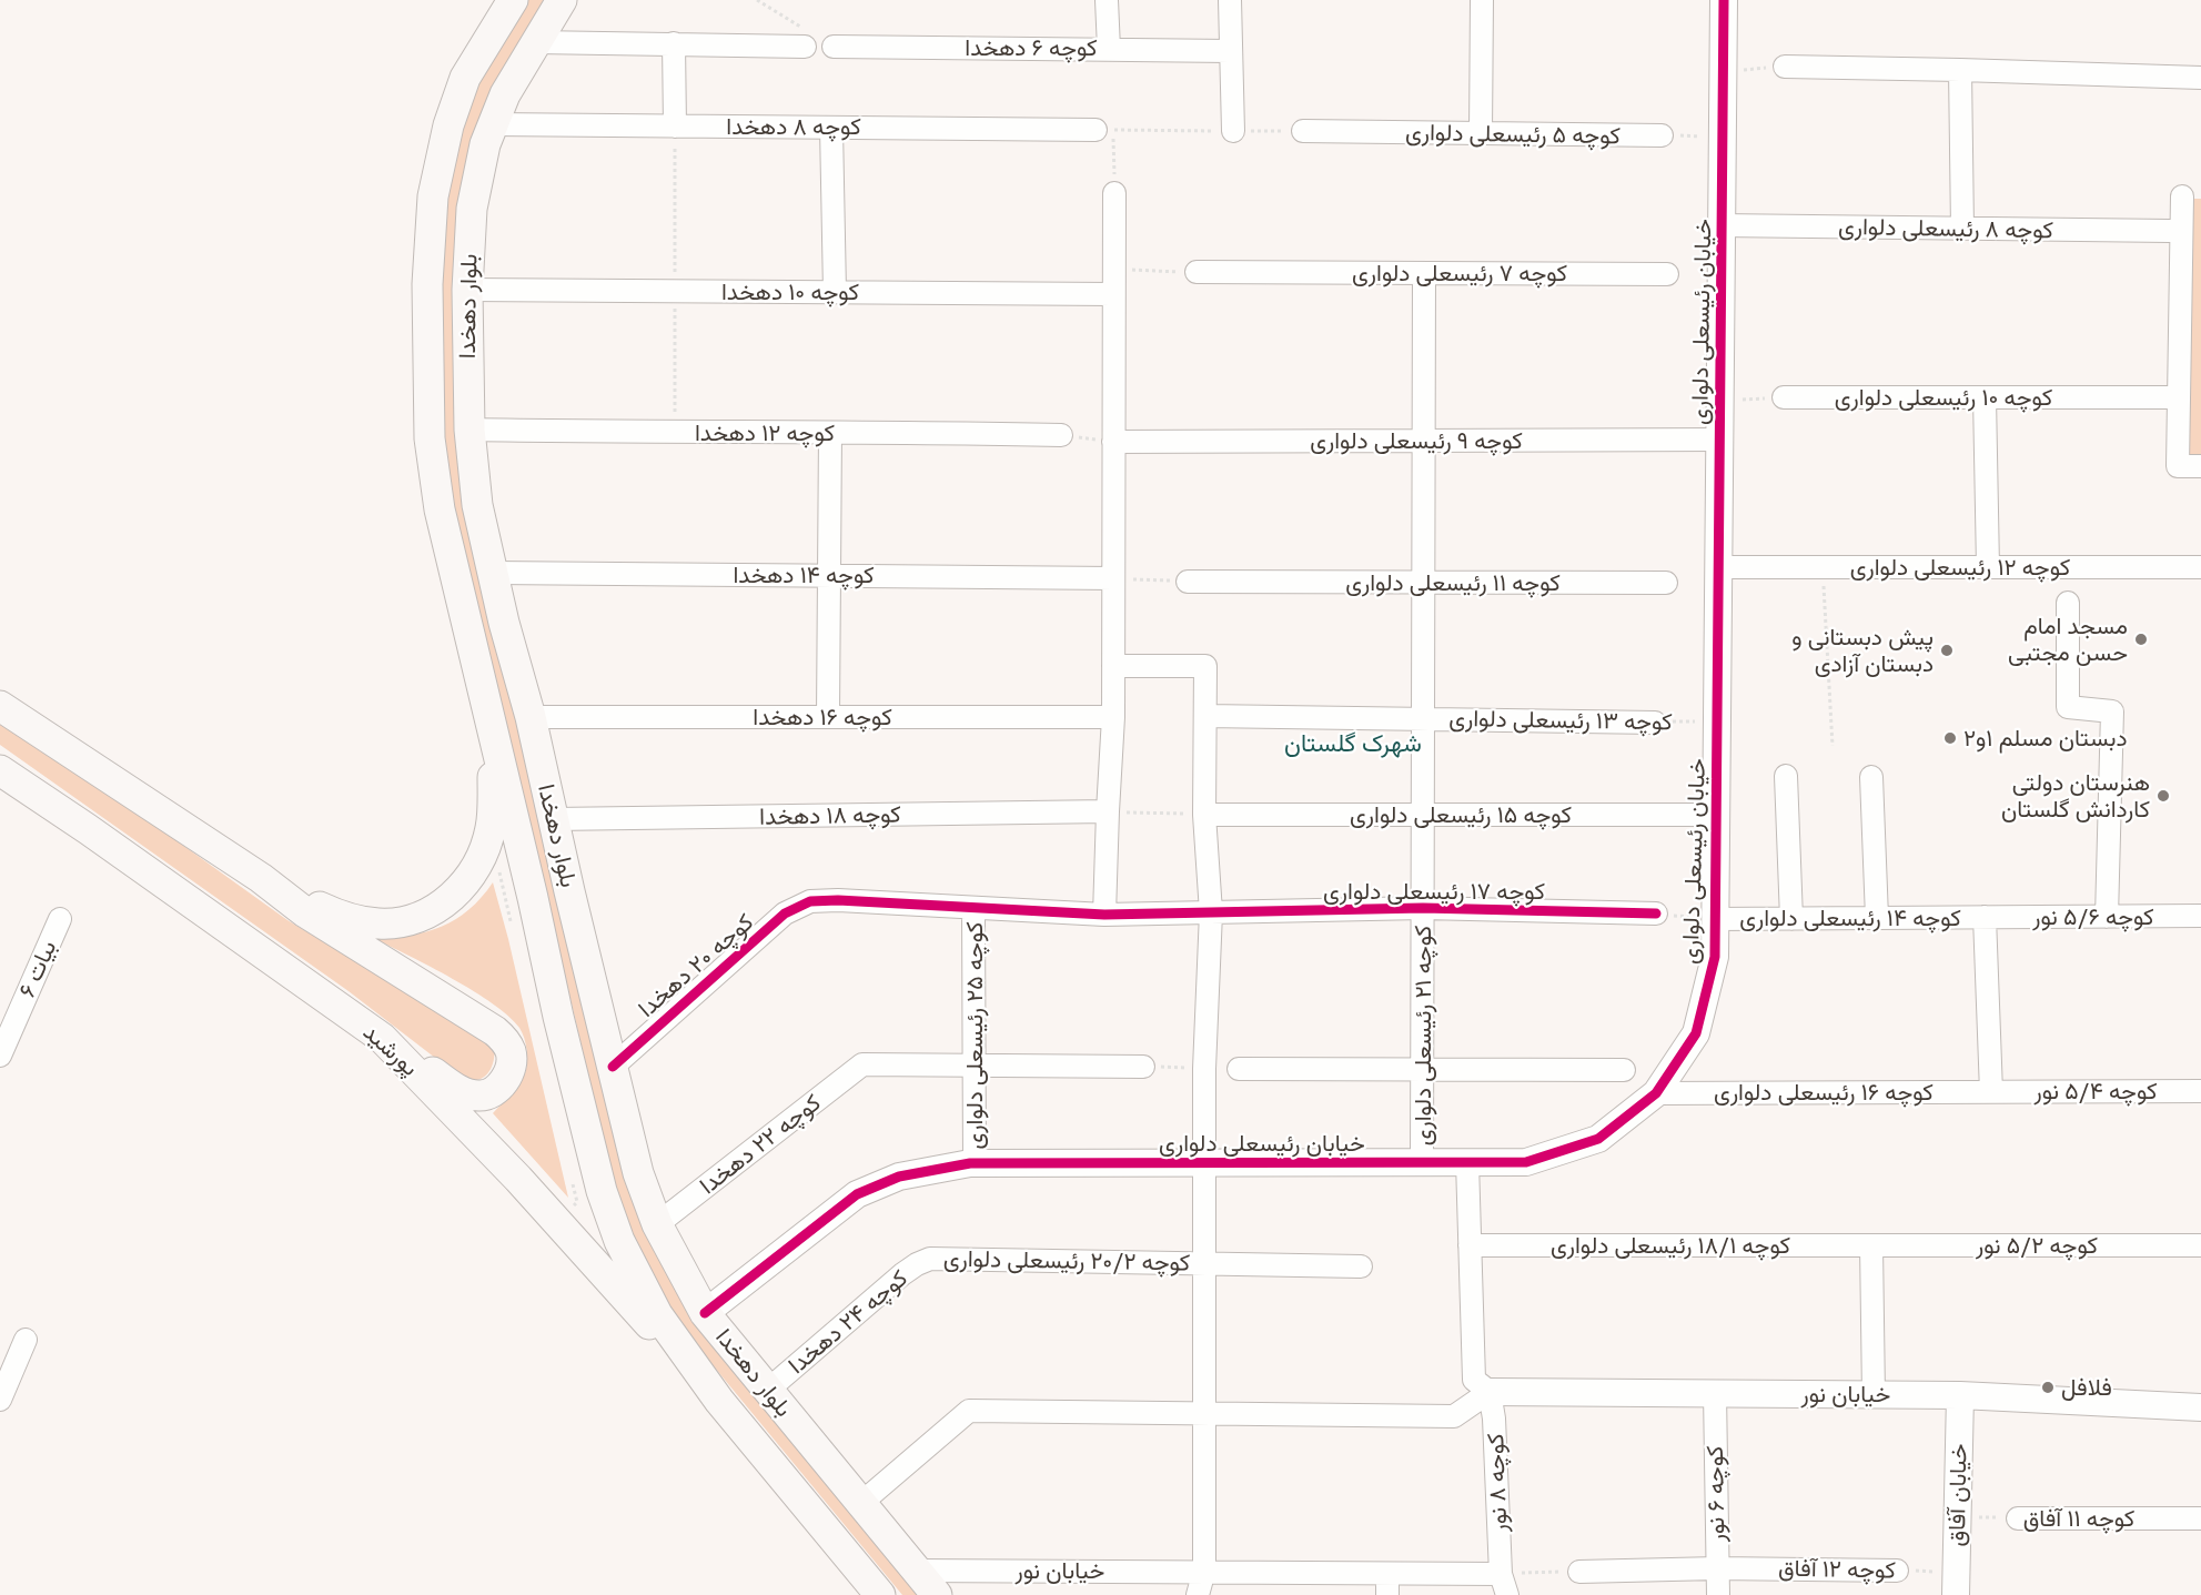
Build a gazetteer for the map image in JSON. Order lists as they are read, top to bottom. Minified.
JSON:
{"streets":{"main road":["بلوار دهخدا","پورشید"],"street":["کوچه ۶ دهخدا","کوچه ۸ دهخدا","کوچه ۵ رئیسعلی دلواری","کوچه ۸ رئیسعلی دلواری","کوچه ۷ رئیسعلی دلواری","کوچه ۱۰ دهخدا","خیابان رئیسعلی دلواری","کوچه ۱۰ رئیسعلی دلواری","کوچه ۱۲ دهخدا","کوچه ۹ رئیسعلی دلواری","کوچه ۱۲ رئیسعلی دلواری","کوچه ۱۴ دهخدا","کوچه ۱۱ رئیسعلی دلواری","کوچه ۱۶ دهخدا","کوچه ۱۳ رئیسعلی دلواری","کوچه ۱۵ رئیسعلی دلواری","کوچه ۱۸ دهخدا","کوچه ۱۷ رئیسعلی دلواری","کوچه ۵/۶ نور","کوچه ۱۴ رئیسعلی دلواری","کوچه ۲۰ دهخدا","بیات ۶","کوچه ۲۵ رئیسعلی دلواری","کوچه ۲۱ رئیسعلی دلواری","کوچه ۵/۴ نور","کوچه ۱۶ رئیسعلی دلواری","کوچه ۲۲ دهخدا","کوچه ۱۸/۱ رئیسعلی دلواری","کوچه ۵/۲ نور","کوچه ۲۰/۲ رئیسعلی دلواری","کوچه ۲۴ دهخدا","خیابان نور","کوچه ۸ نور","کوچه ۶ نور","خیابان آفاق","کوچه ۱۱ آفاق","کوچه ۱۲ آفاق"]},"crossings":[["کوچه ۸ دهخدا","بلوار دهخدا"],["کوچه ۸ رئیسعلی دلواری","خیابان رئیسعلی دلواری"],["کوچه ۷ رئیسعلی دلواری","کوچه ۲۱ رئیسعلی دلواری"],["کوچه ۱۰ دهخدا","بلوار دهخدا"],["بلوار دهخدا","خیابان رئیسعلی دلواری"],["بلوار دهخدا","کوچه ۱۲ دهخدا"],["بلوار دهخدا","کوچه ۱۴ دهخدا"],["بلوار دهخدا","کوچه ۱۶ دهخدا"],["بلوار دهخدا","کوچه ۱۸ دهخدا"],["بلوار دهخدا","کوچه ۲۰ دهخدا"],["بلوار دهخدا","پورشید"],["بلوار دهخدا","کوچه ۲۲ دهخدا"],["بلوار دهخدا","کوچه ۲۴ دهخدا"],["بلوار دهخدا","خیابان نور"],["خیابان رئیسعلی دلواری","کوچه ۹ رئیسعلی دلواری"],["خیابان رئیسعلی دلواری","کوچه ۱۲ رئیسعلی دلواری"],["خیابان رئیسعلی دلواری","کوچه ۱۳ رئیسعلی دلواری"],["خیابان رئیسعلی دلواری","کوچه ۱۵ رئیسعلی دلواری"],["خیابان رئیسعلی دلواری","کوچه ۱۴ رئیسعلی دلواری"],["خیابان رئیسعلی دلواری","کوچه ۲۵ رئیسعلی دلواری"],["خیابان رئیسعلی دلواری","کوچه ۲۱ رئیسعلی دلواری"],["خیابان رئیسعلی دلواری","کوچه ۱۶ رئیسعلی دلواری"],["کوچه ۹ رئیسعلی دلواری","کوچه ۲۱ رئیسعلی دلواری"],["کوچه ۱۱ رئیسعلی دلواری","کوچه ۲۱ رئیسعلی دلواری"],["کوچه ۱۳ رئیسعلی دلواری","کوچه ۲۱ رئیسعلی دلواری"],["کوچه ۱۵ رئیسعلی دلواری","کوچه ۲۱ رئیسعلی دلواری"],["کوچه ۱۷ رئیسعلی دلواری","کوچه ۲۰ دهخدا"],["کوچه ۱۷ رئیسعلی دلواری","کوچه ۲۵ رئیسعلی دلواری"],["کوچه ۱۷ رئیسعلی دلواری","کوچه ۲۱ رئیسعلی دلواری"],["کوچه ۵/۶ نور","کوچه ۱۴ رئیسعلی دلواری"],["کوچه ۲۵ رئیسعلی دلواری","کوچه ۲۲ دهخدا"],["کوچه ۵/۴ نور","کوچه ۱۶ رئیسعلی دلواری"],["کوچه ۱۸/۱ رئیسعلی دلواری","کوچه ۵/۲ نور"],["کوچه ۲۰/۲ رئیسعلی دلواری","کوچه ۲۴ دهخدا"],["خیابان نور","کوچه ۸ نور"],["خیابان نور","کوچه ۶ نور"],["خیابان نور","خیابان آفاق"],["کوچه ۶ نور","کوچه ۱۲ آفاق"],["خیابان آفاق","کوچه ۱۱ آفاق"],["خیابان آفاق","کوچه ۱۲ آفاق"]],"districts":["شهرک گلستان"],"places":["مسجد امام حسن مجتبی","پیش دبستانی و دبستان آزادی","دبستان مسلم ۱و۲","هنرستان دولتی کاردانش گلستان","فلافل"]}
